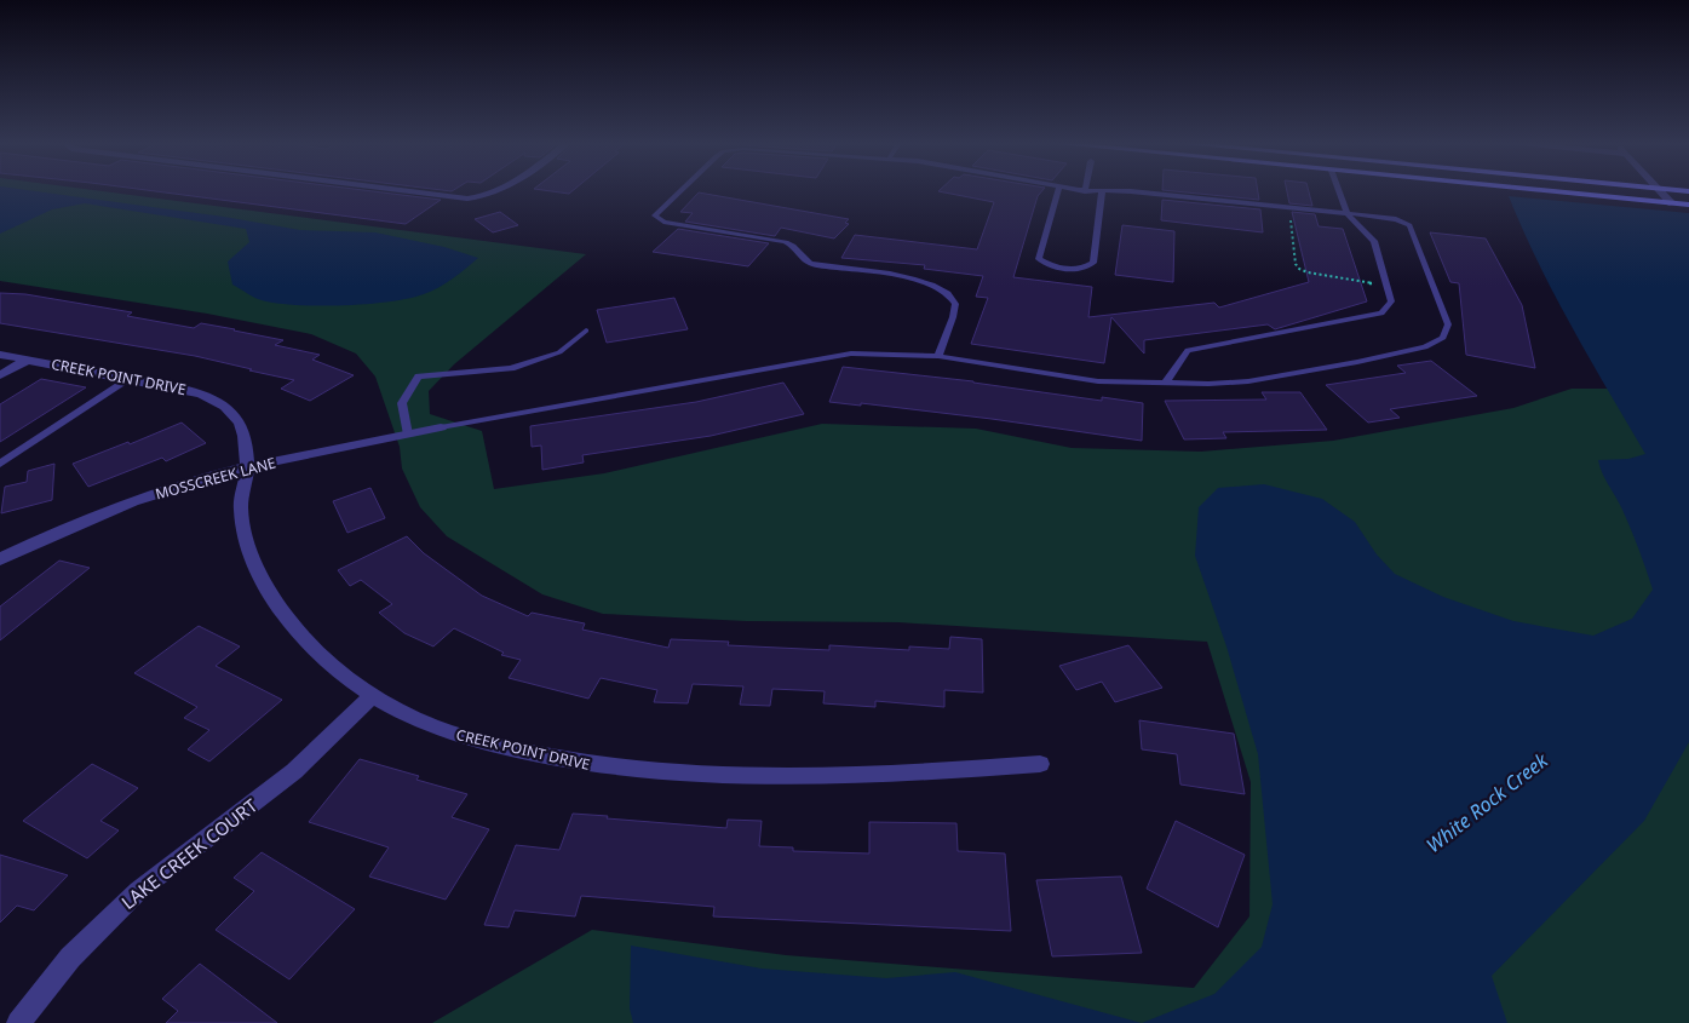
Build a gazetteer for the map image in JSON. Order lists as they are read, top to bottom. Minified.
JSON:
{"streets":{"street":["CREEK POINT DRIVE","MOSSCREEK LANE","LAKE CREEK COURT"]},"crossings":[["CREEK POINT DRIVE","MOSSCREEK LANE"],["CREEK POINT DRIVE","LAKE CREEK COURT"]],"water":["White Rock Creek"]}
